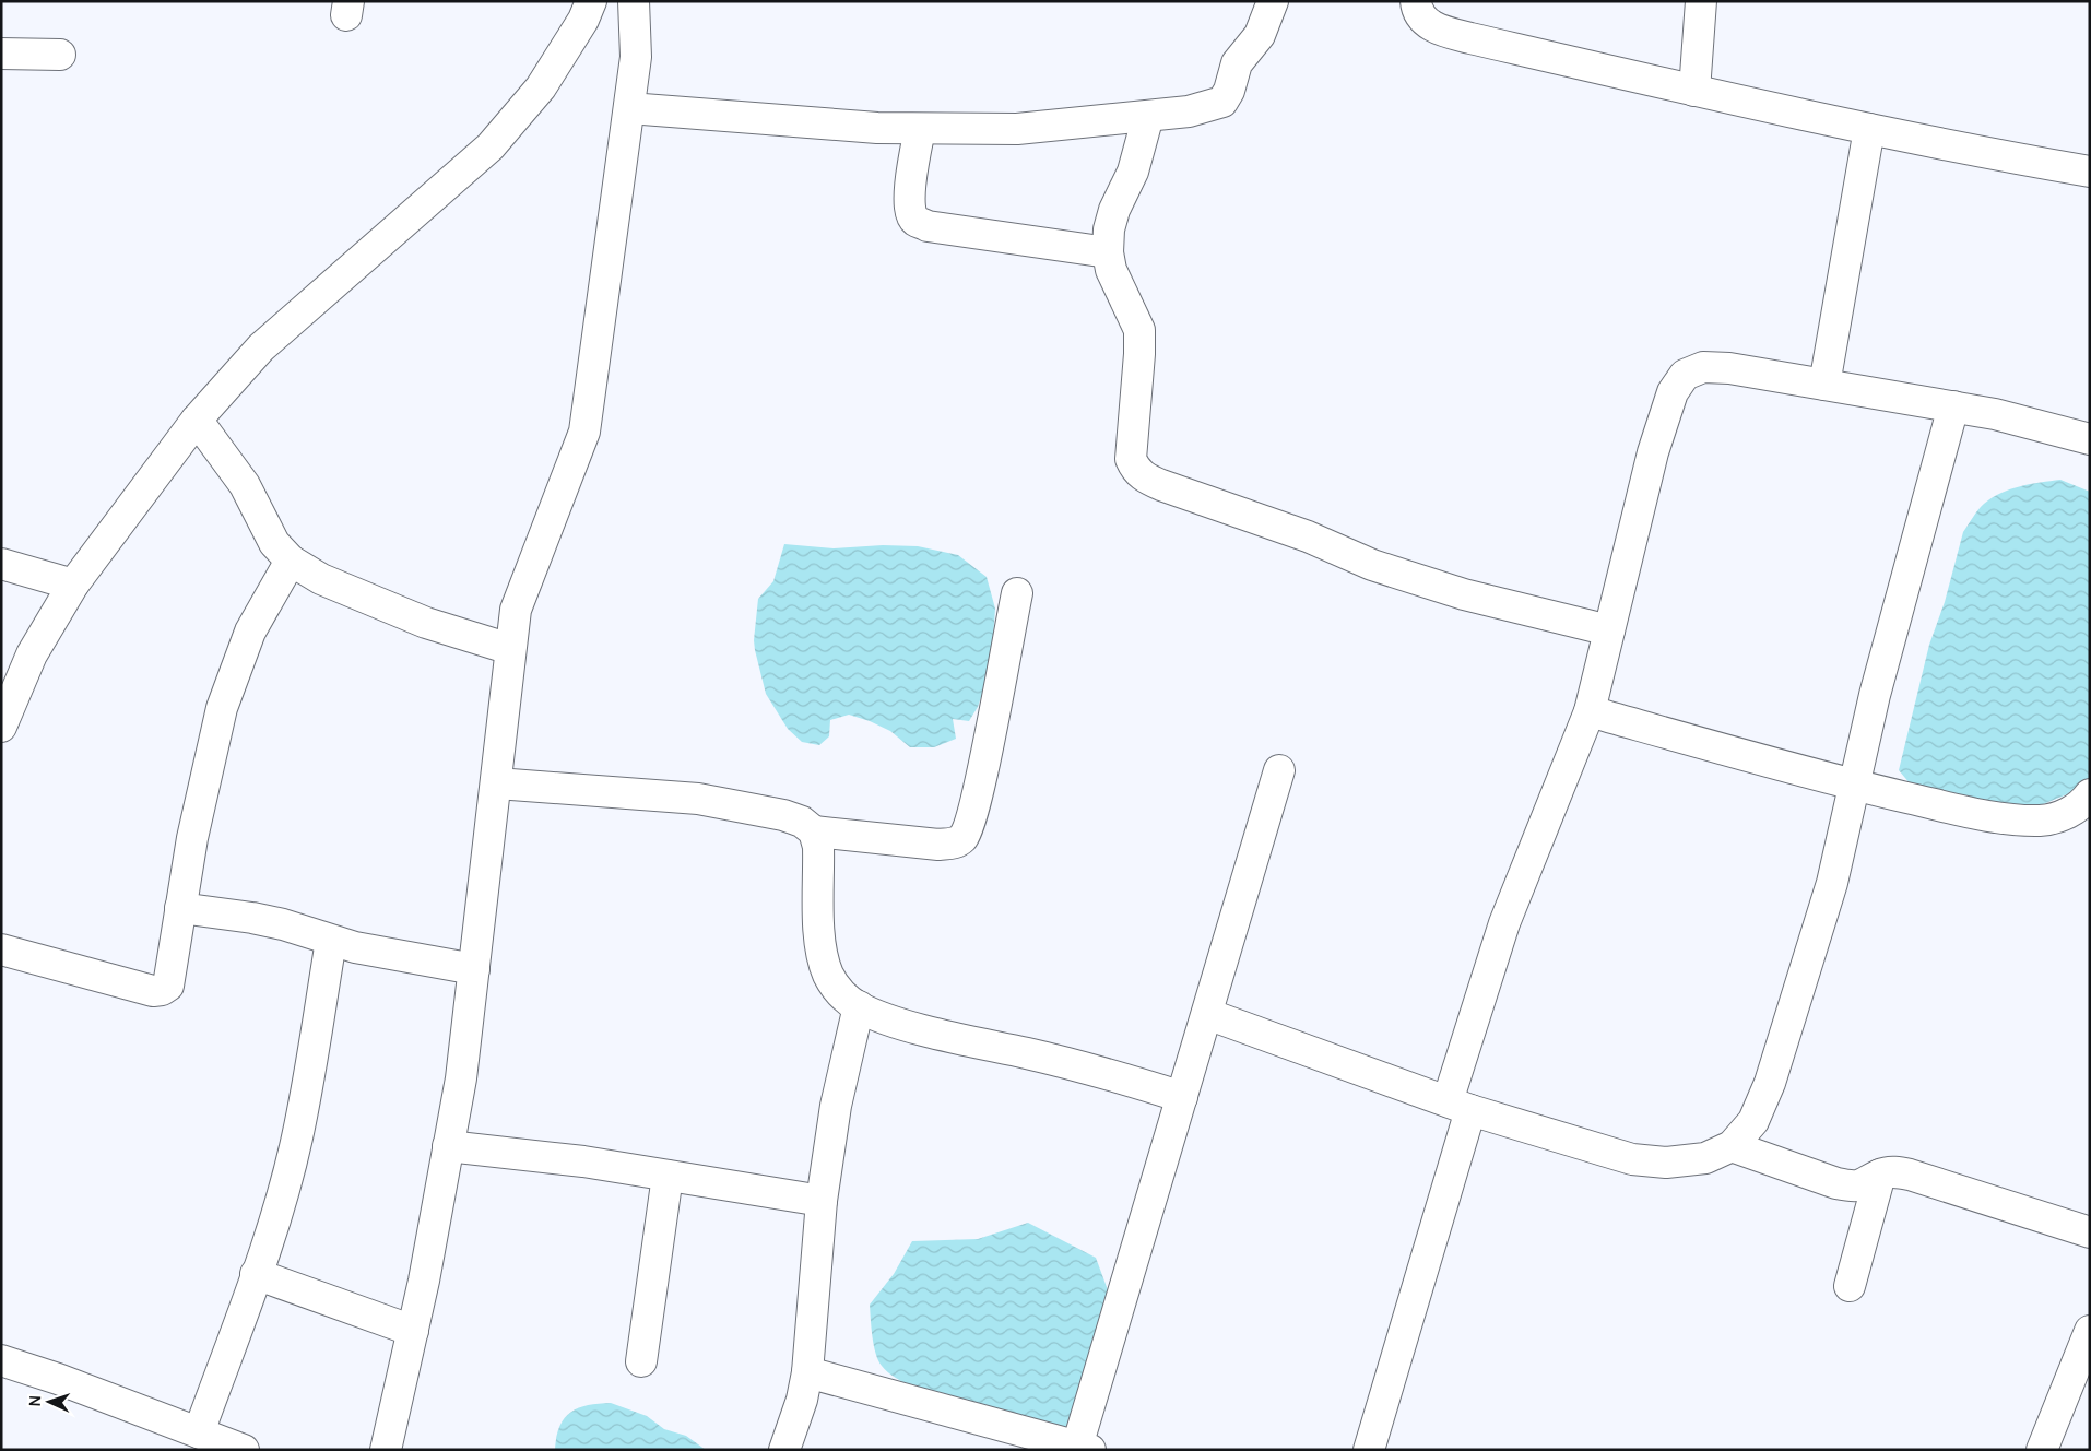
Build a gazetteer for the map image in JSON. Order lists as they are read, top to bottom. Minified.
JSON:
{"north":"left"}
